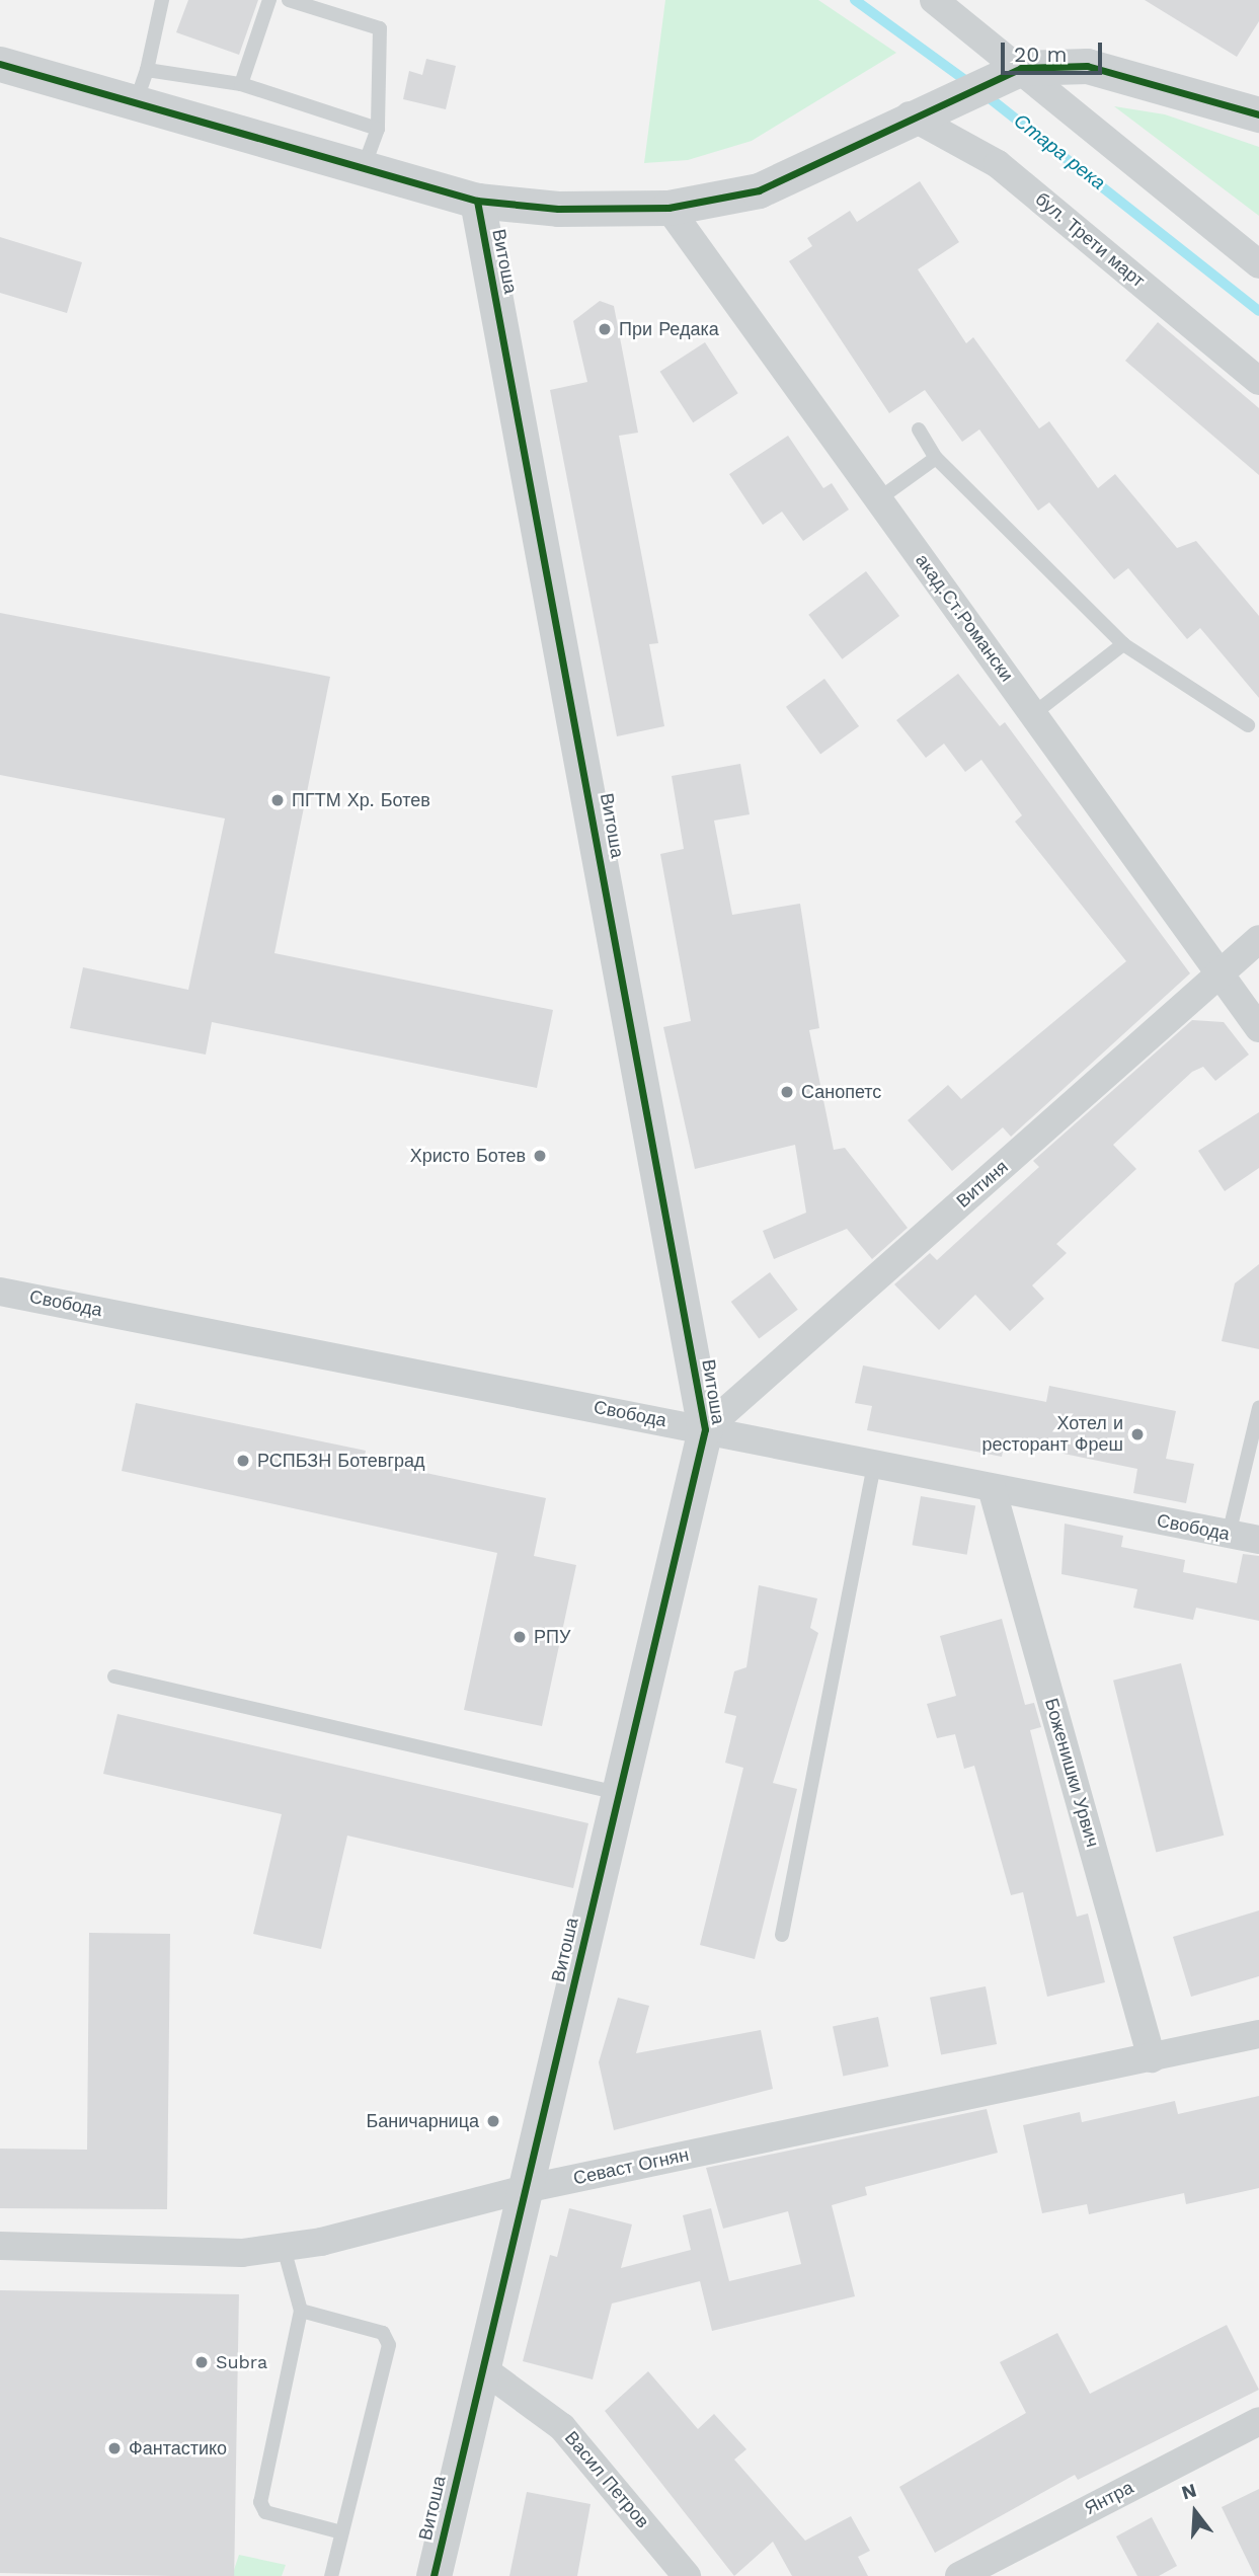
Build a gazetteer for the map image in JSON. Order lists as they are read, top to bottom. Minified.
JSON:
{"streets":{"street":["бул. Трети март","Витоша","акад.Ст.Романски","Витиня","Свобода","Боженишки Урвич","Севаст Огнян","Васил Петров","Янтра"]},"crossings":[["Витоша","Витиня"],["Витоша","Свобода"],["Витоша","Севаст Огнян"],["Витоша","Васил Петров"],["акад.Ст.Романски","Витиня"],["Витиня","Свобода"],["Свобода","Боженишки Урвич"],["Боженишки Урвич","Севаст Огнян"]],"water":["Стара река"],"places":["При Редака","ПГТМ Хр. Ботев","Санопетс","Христо Ботев","Хотел и ресторант Фреш","РСПБЗН Ботевград","РПУ","Баничарница","Subra","Фантастико"],"scale_bar":"20 m","north":"top"}
